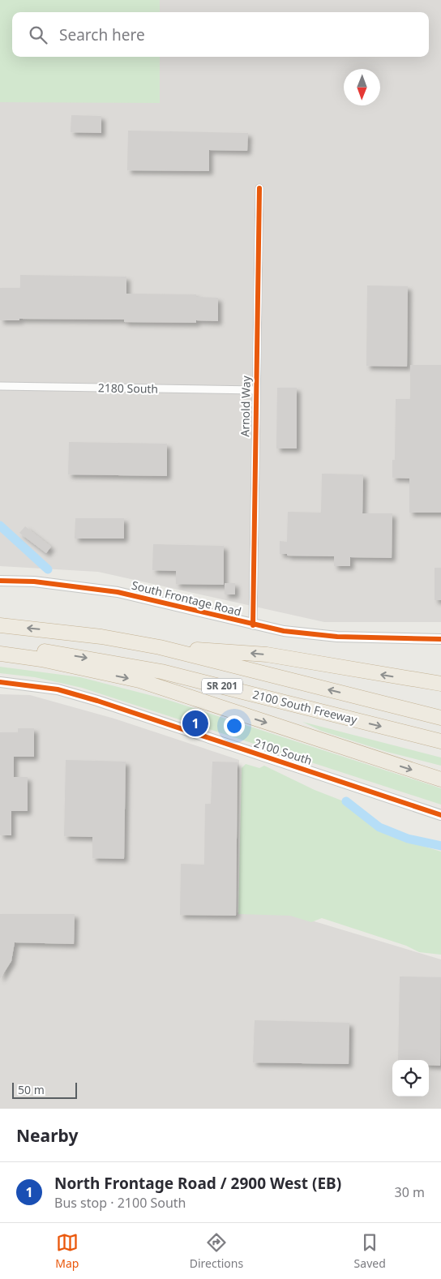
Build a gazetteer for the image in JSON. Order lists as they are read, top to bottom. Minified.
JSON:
{"streets":{"highway":["SR 201","2100 South Freeway"],"main road":["South Frontage Road","2100 South"],"street":["2180 South","Arnold Way"]},"crossings":[["2180 South","Arnold Way"],["Arnold Way","South Frontage Road"]],"scale_bar":"50 m","north":"bottom","page":{"search":"Search here","pins":"1","scale":"50 m","heading":"Nearby","list":[{"mark":"1","name":"North Frontage Road / 2900 West (EB)","note":"Bus stop · 2100 South","value":"30 m"}],"nav":["Map","Directions","Saved"]}}
